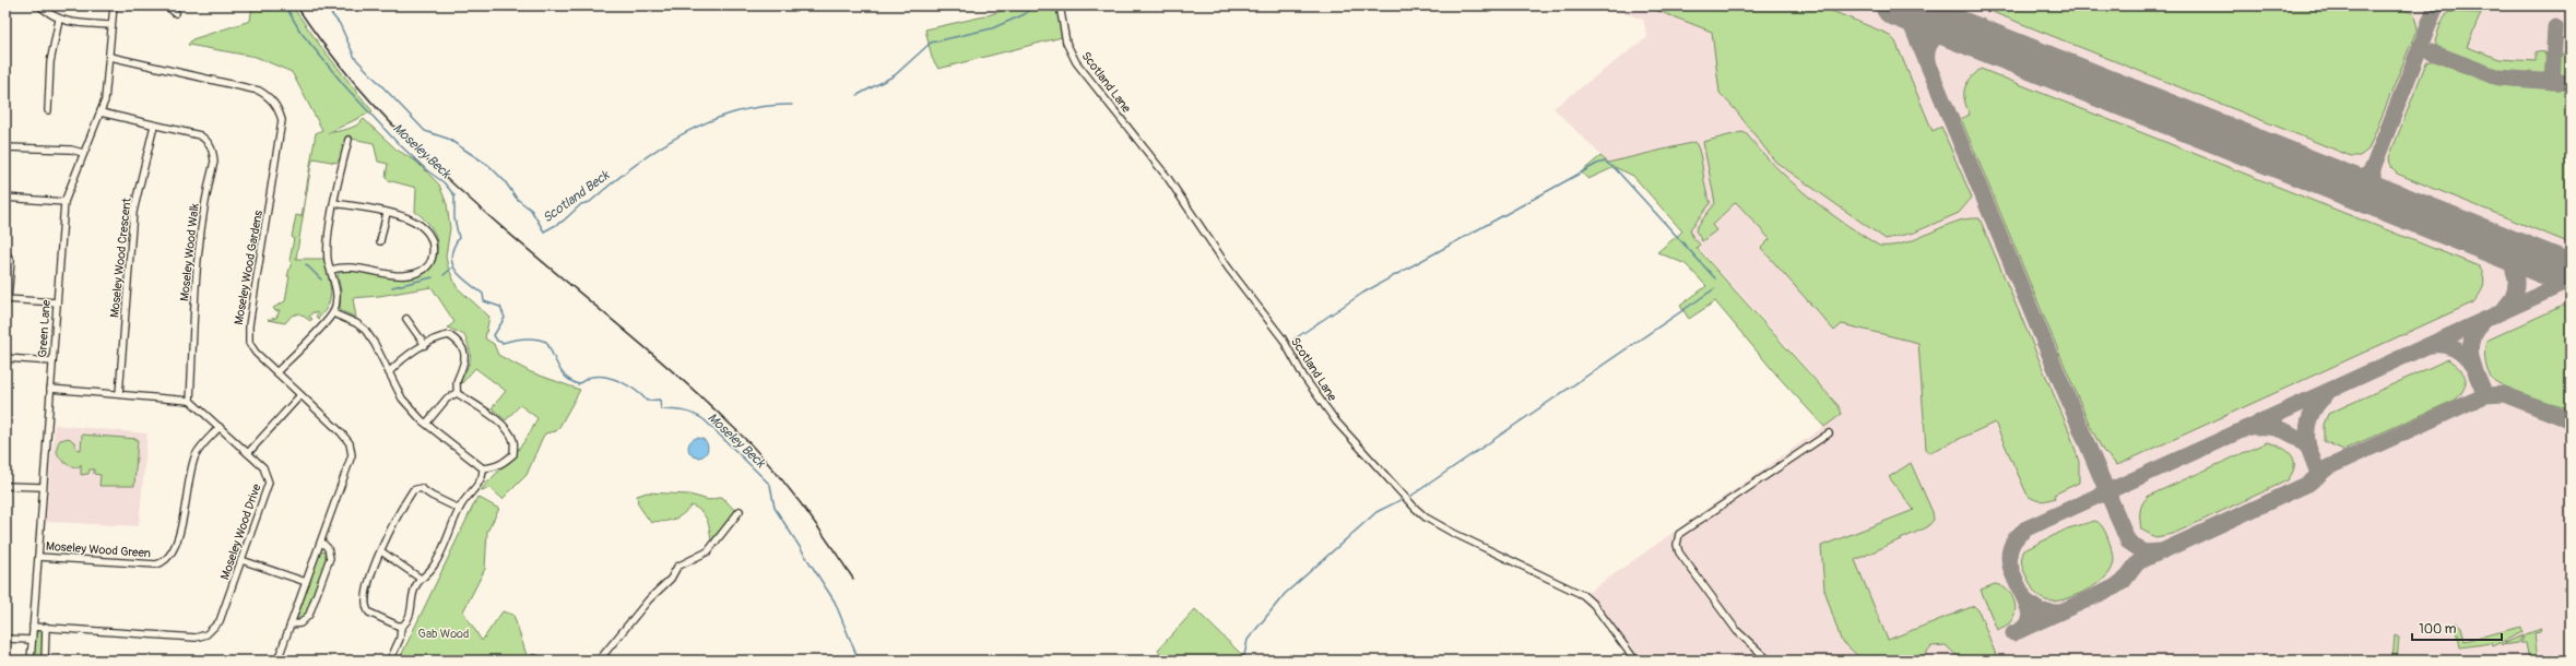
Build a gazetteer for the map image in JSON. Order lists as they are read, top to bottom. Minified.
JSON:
{"streets":{"street":["Scotland Lane","Moseley Wood Walk","Moseley Wood Crescent","Moseley Wood Gardens","Green Lane","Moseley Wood Drive","Moseley Wood Green"]},"crossings":[["Moseley Wood Walk","Moseley Wood Crescent"],["Moseley Wood Walk","Green Lane"],["Moseley Wood Walk","Moseley Wood Drive"],["Moseley Wood Gardens","Green Lane"],["Green Lane","Moseley Wood Drive"],["Green Lane","Moseley Wood Green"],["Moseley Wood Drive","Moseley Wood Green"]],"water":["Moseley Beck","Scotland Beck"],"parks":["Gab Wood"],"scale_bar":"100 m"}
